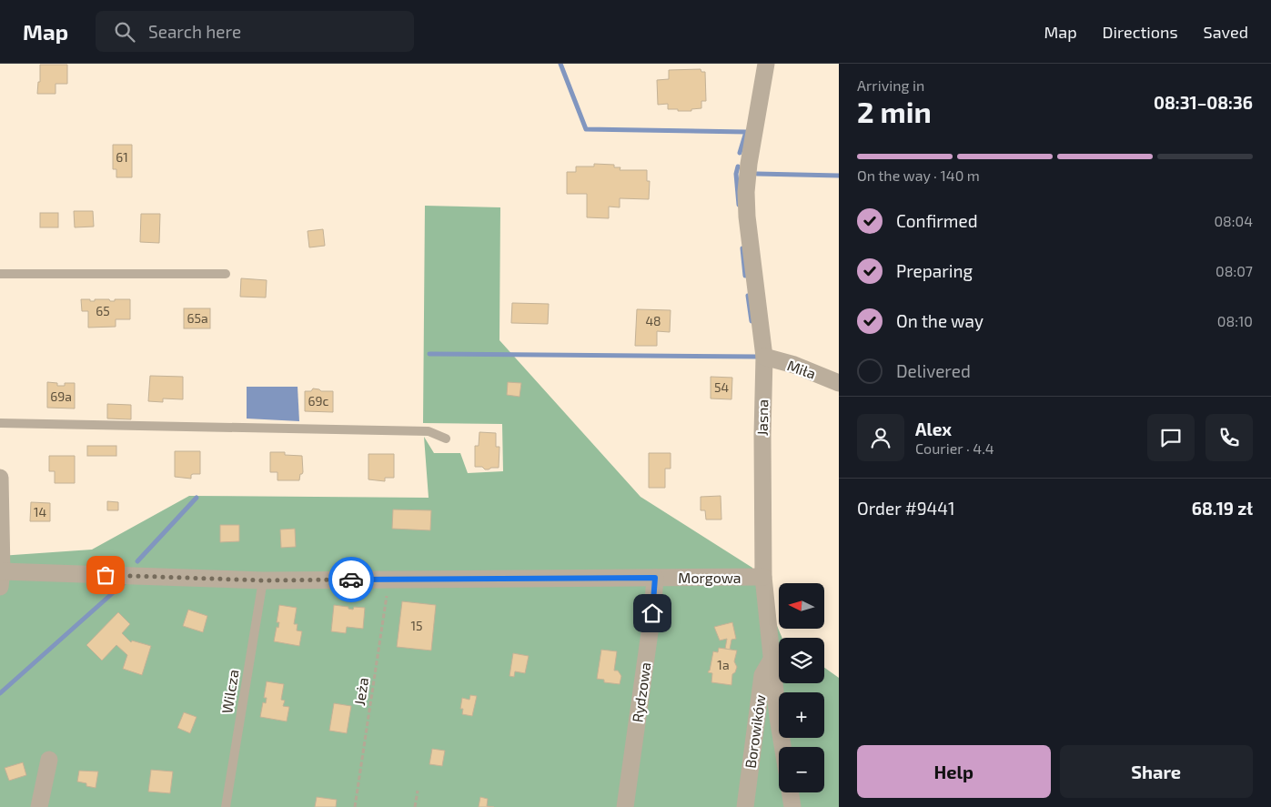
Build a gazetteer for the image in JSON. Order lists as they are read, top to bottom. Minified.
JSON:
{"streets":{"street":["Miła","Jasna","Morgowa","Rydzowa","Borowików"],"lane":["Wilcza"],"path":["Jeża"]},"crossings":[["Miła","Jasna"],["Jasna","Morgowa"],["Jasna","Borowików"],["Morgowa","Wilcza"],["Morgowa","Jeża"],["Morgowa","Rydzowa"]],"house_numbers":["61","65","65a","48","54","69a","69c","14","15","1a"],"north":"left","page":{"header":"Map","search":"Search here","nav":["Map","Directions","Saved"],"heading":["2 min","Arriving in","08:31–08:36"],"panel":["Alex","Courier · 4.4","Order #9441","68.19 zł"],"bar":"On the way · 140 m","list":[["Confirmed","08:04"],["Preparing","08:07"],["On the way","08:10"],"Delivered"],"map_buttons":["+","−"],"buttons":["Help","Share"]}}
